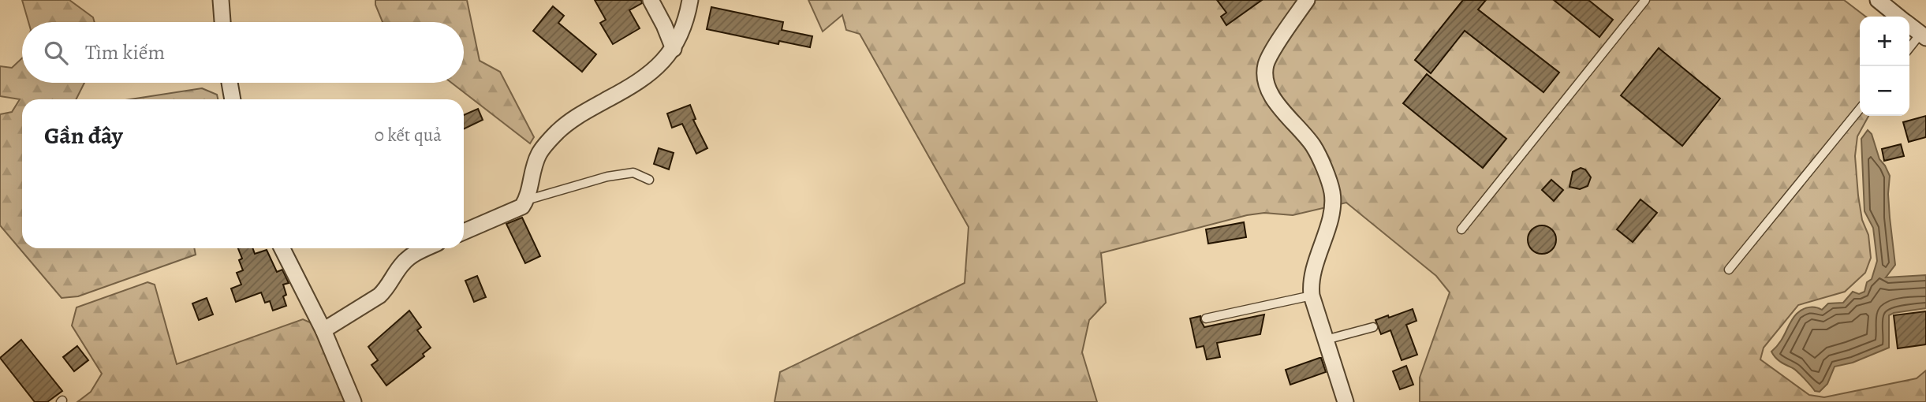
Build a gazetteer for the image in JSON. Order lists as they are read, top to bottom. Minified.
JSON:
{"page":{"map_buttons":["+","−"],"search":"Tìm kiếm","heading":["Gần đây","0 kết quả"]}}
